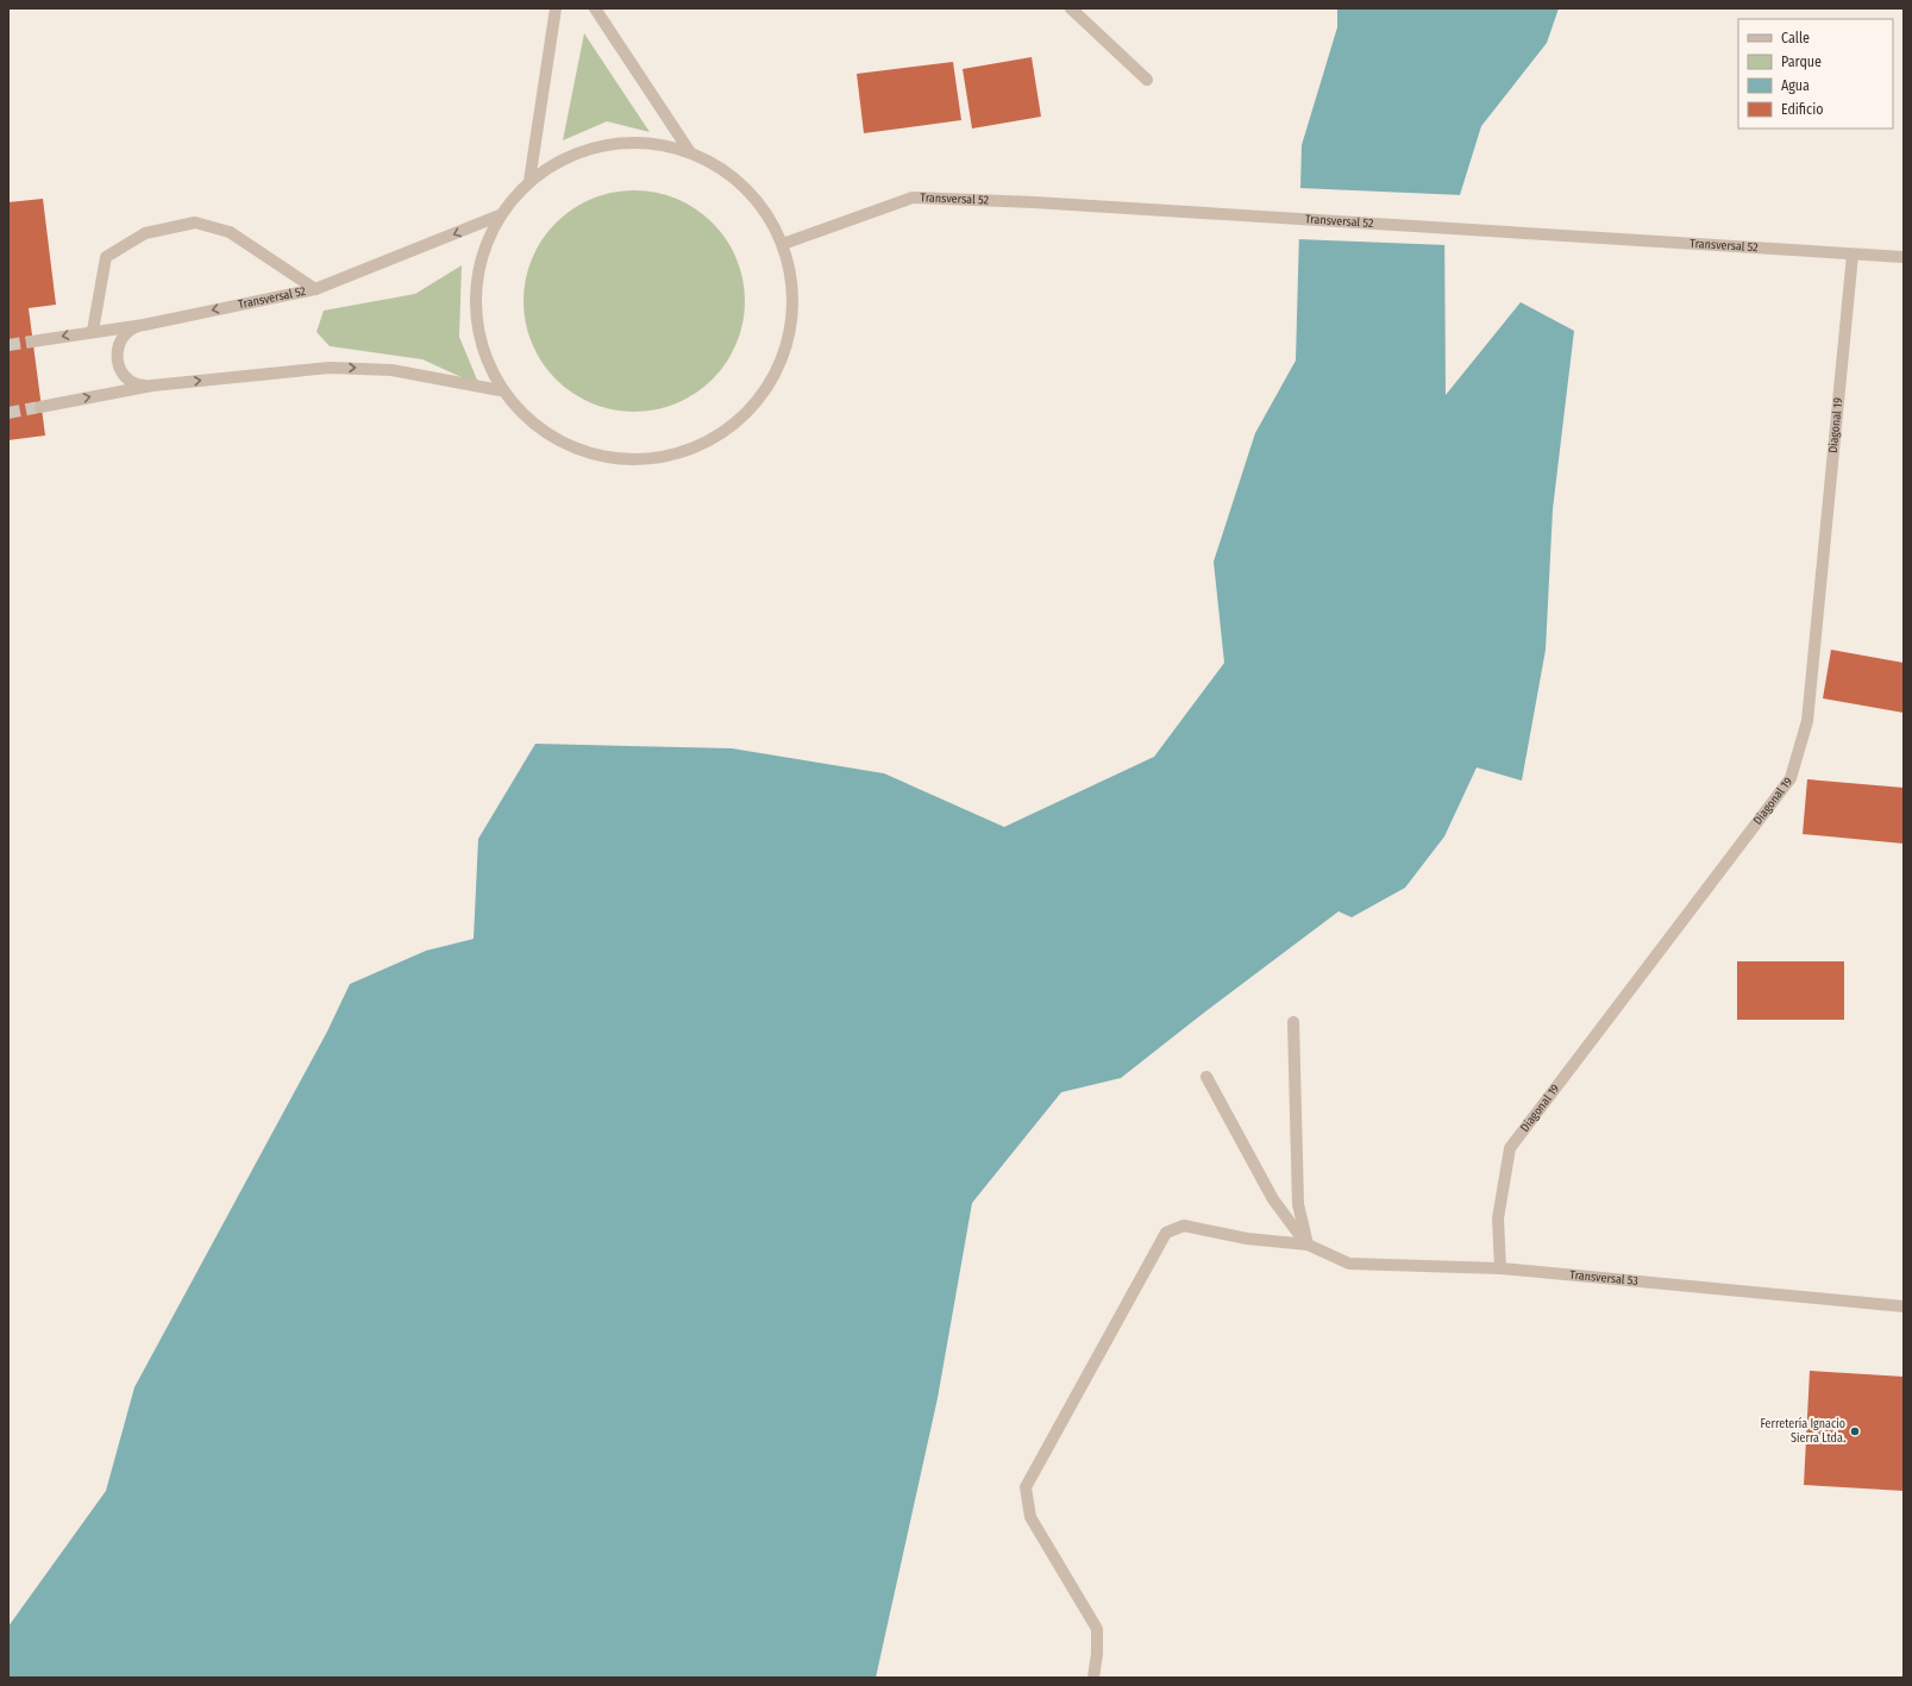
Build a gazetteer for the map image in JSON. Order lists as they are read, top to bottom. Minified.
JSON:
{"streets":{"street":["Transversal 52","Diagonal 19","Transversal 53"]},"crossings":[["Transversal 52","Diagonal 19"],["Diagonal 19","Transversal 53"]],"places":["Ferretería Ignacio Sierra Ltda."],"legend":["Calle","Parque","Agua","Edificio"]}
